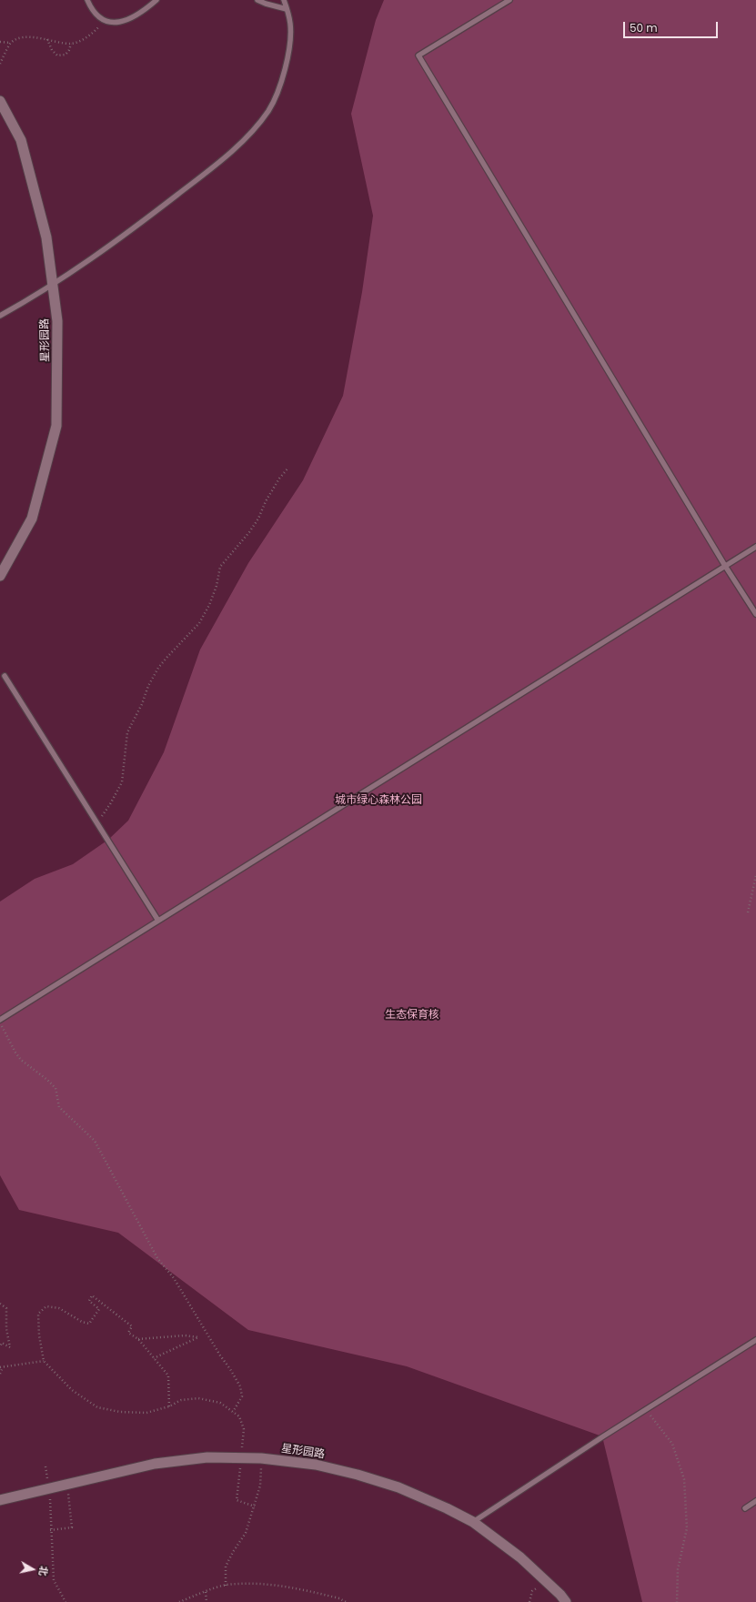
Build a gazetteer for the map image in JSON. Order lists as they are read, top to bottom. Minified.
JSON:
{"streets":{"street":["星形园路"]},"parks":["城市绿心森林公园","生态保育核"],"scale_bar":"50 m","north":"right"}
